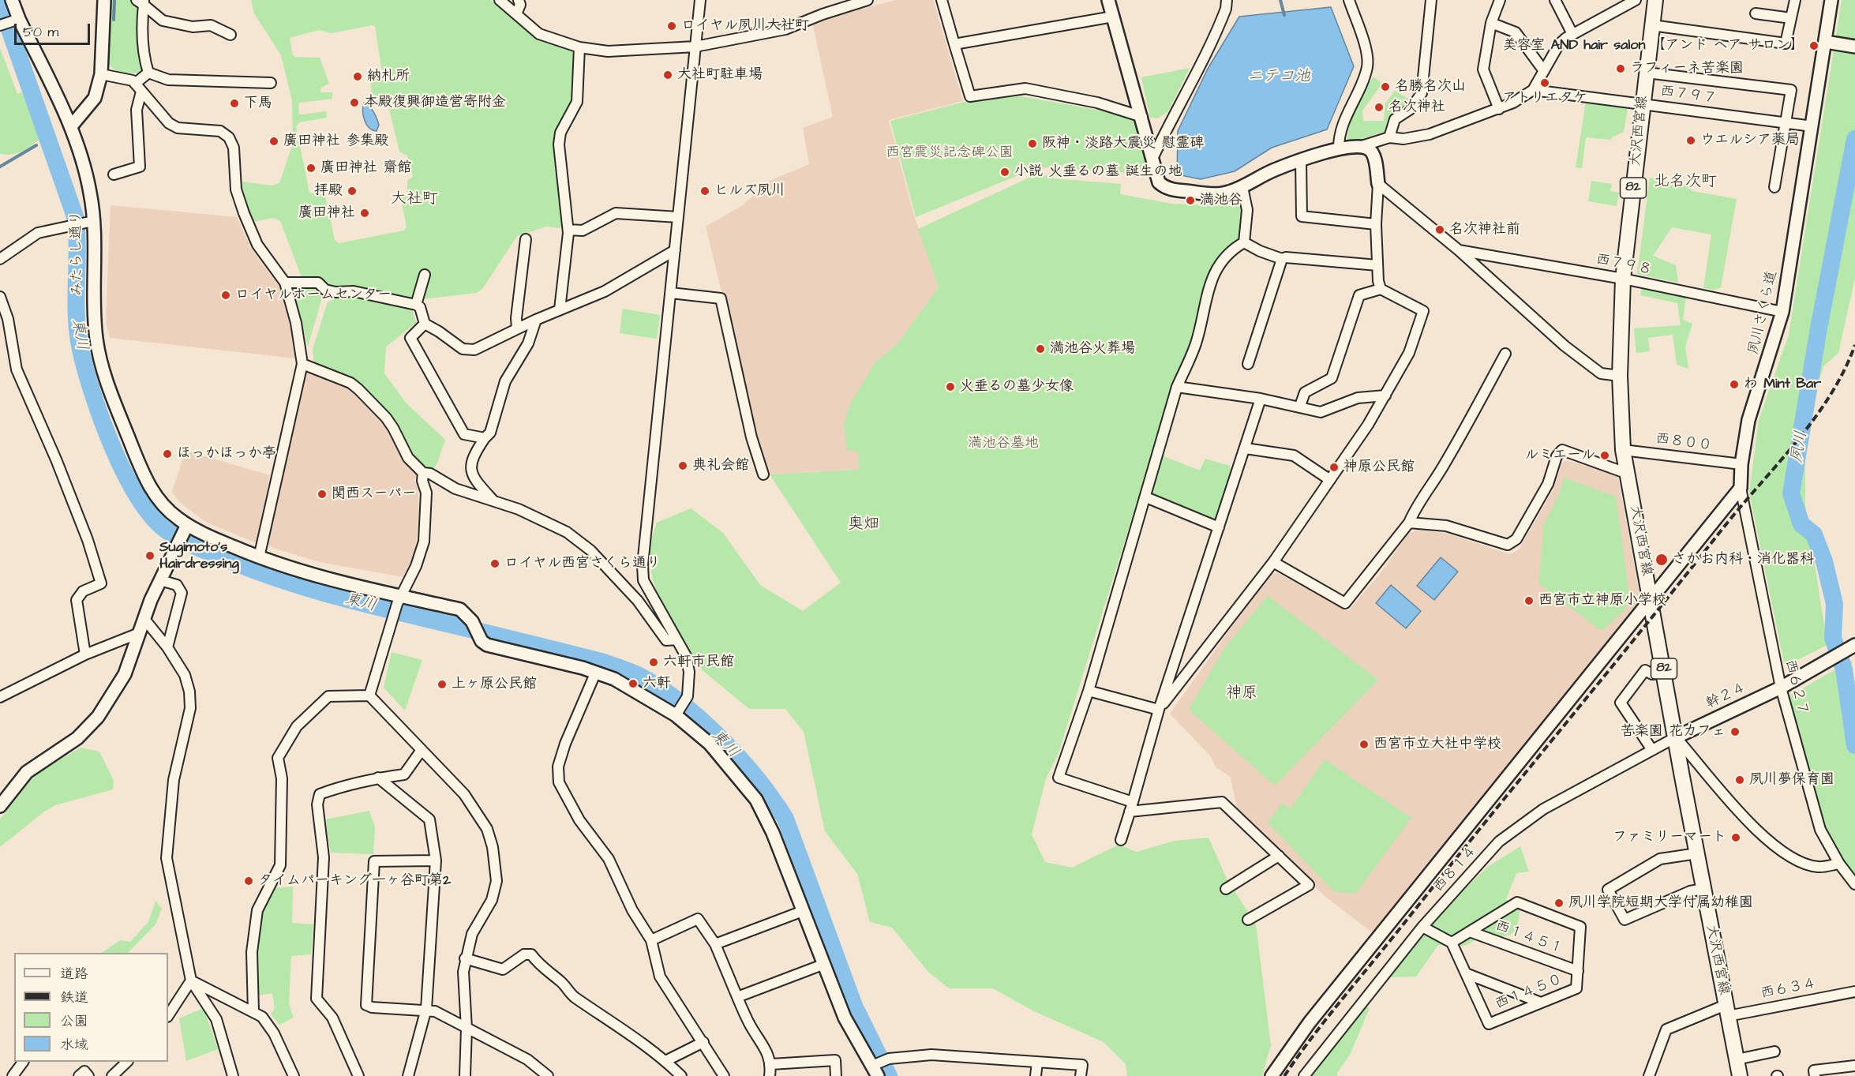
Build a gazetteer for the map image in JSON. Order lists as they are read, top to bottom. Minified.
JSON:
{"streets":{"main road":["大沢西宮線","82"],"street":["西７９７","みたらし通り","西７９８","夙川さくら道","西８００","西６２７","幹２４","西８１４","西１４５１","西６３４","西１４５０"]},"crossings":[["西７９７","大沢西宮線"],["西７９７","夙川さくら道"],["大沢西宮線","西７９８"],["大沢西宮線","西８００"],["大沢西宮線","幹２４"],["大沢西宮線","西８１４"],["大沢西宮線","西６３４"],["西７９８","夙川さくら道"],["夙川さくら道","西８００"],["夙川さくら道","西６２７"],["西６２７","幹２４"],["幹２４","西８１４"],["西１４５１","西１４５０"]],"districts":["北名次町","大社町","奥畑","神原"],"water":["ニテコ池","東川","夙川"],"parks":["西宮震災記念碑公園","満池谷墓地"],"places":["ロイヤル夙川大社町","美容室 AND hair salon 【アンド ヘア サロン】","ラフィーネ苦楽園","大社町駐車場","納札所","アトリエタケ","名勝名次山","本殿復興御造営寄附金","下馬","名次神社","ウエルシア薬局","廣田神社 参集殿","阪神・淡路大震災 慰霊碑","廣田神社 齋館","小説 火垂るの墓 誕生の地","拝殿","ヒルズ夙川","満池谷","廣田神社","名次神社前","ロイヤルホームセンター","満池谷火葬場","わ Mint Bar","火垂るの墓少女像","ほっかほっか亭","ルミエール","典礼会館","神原公民館","関西スーパー","Sugimoto's Hairdressing","さかお内科・消化器科","ロイヤル西宮さくら通り","西宮市立神原小学校","六軒市民館","六軒","上ヶ原公民館","苦楽園 花カフェ","西宮市立大社中学校","夙川夢保育園","ファミリーマート","タイムパーキング一ヶ谷町第2","夙川学院短期大学付属幼稚園"],"legend":["道路","鉄道","公園","水域"],"scale_bar":"50 m"}
